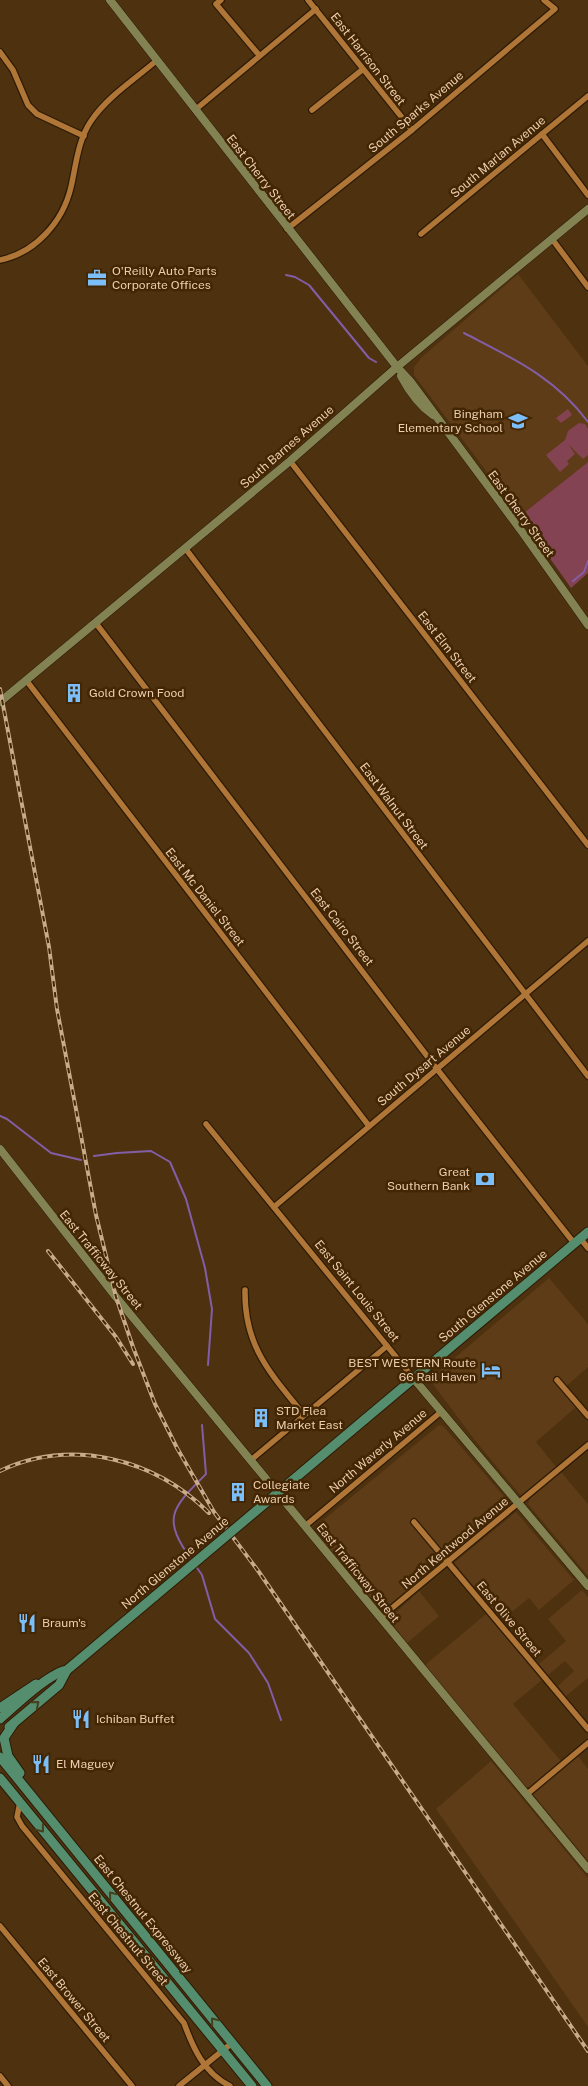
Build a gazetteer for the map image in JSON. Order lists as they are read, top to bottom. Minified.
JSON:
{"streets":{"main road":["South Glenstone Avenue","North Glenstone Avenue","East Chestnut Expressway"],"street":["East Harrison Street","South Sparks Avenue","South Marlan Avenue","East Cherry Street","South Barnes Avenue","East Elm Street","East Walnut Street","East Mc Daniel Street","East Cairo Street","South Dysart Avenue","East Trafficway Street","East Saint Louis Street","North Waverly Avenue","North Kentwood Avenue","East Olive Street","East Chestnut Street","East Brower Street"]},"crossings":[["East Harrison Street","South Sparks Avenue"],["South Sparks Avenue","East Cherry Street"],["East Cherry Street","South Barnes Avenue"],["South Barnes Avenue","East Elm Street"],["South Barnes Avenue","East Walnut Street"],["South Barnes Avenue","East Mc Daniel Street"],["South Barnes Avenue","East Cairo Street"],["East Walnut Street","South Dysart Avenue"],["East Mc Daniel Street","South Dysart Avenue"],["East Cairo Street","South Dysart Avenue"],["East Cairo Street","South Glenstone Avenue"],["South Dysart Avenue","East Saint Louis Street"],["East Trafficway Street","North Waverly Avenue"],["East Trafficway Street","North Kentwood Avenue"],["East Saint Louis Street","South Glenstone Avenue"],["East Saint Louis Street","North Waverly Avenue"],["East Saint Louis Street","North Kentwood Avenue"],["East Saint Louis Street","North Glenstone Avenue"],["South Glenstone Avenue","North Glenstone Avenue"],["North Kentwood Avenue","East Olive Street"],["East Chestnut Expressway","East Chestnut Street"]],"places":{"office":["O'Reilly Auto Parts Corporate Offices"],"school or university":["Bingham Elementary School"],"building":["Gold Crown Food","STD Flea Market East","Collegiate Awards"],"bank":["Great Southern Bank"],"hotel":["BEST WESTERN Route 66 Rail Haven"],"restaurant":["Braum's","Ichiban Buffet","El Maguey"]}}
